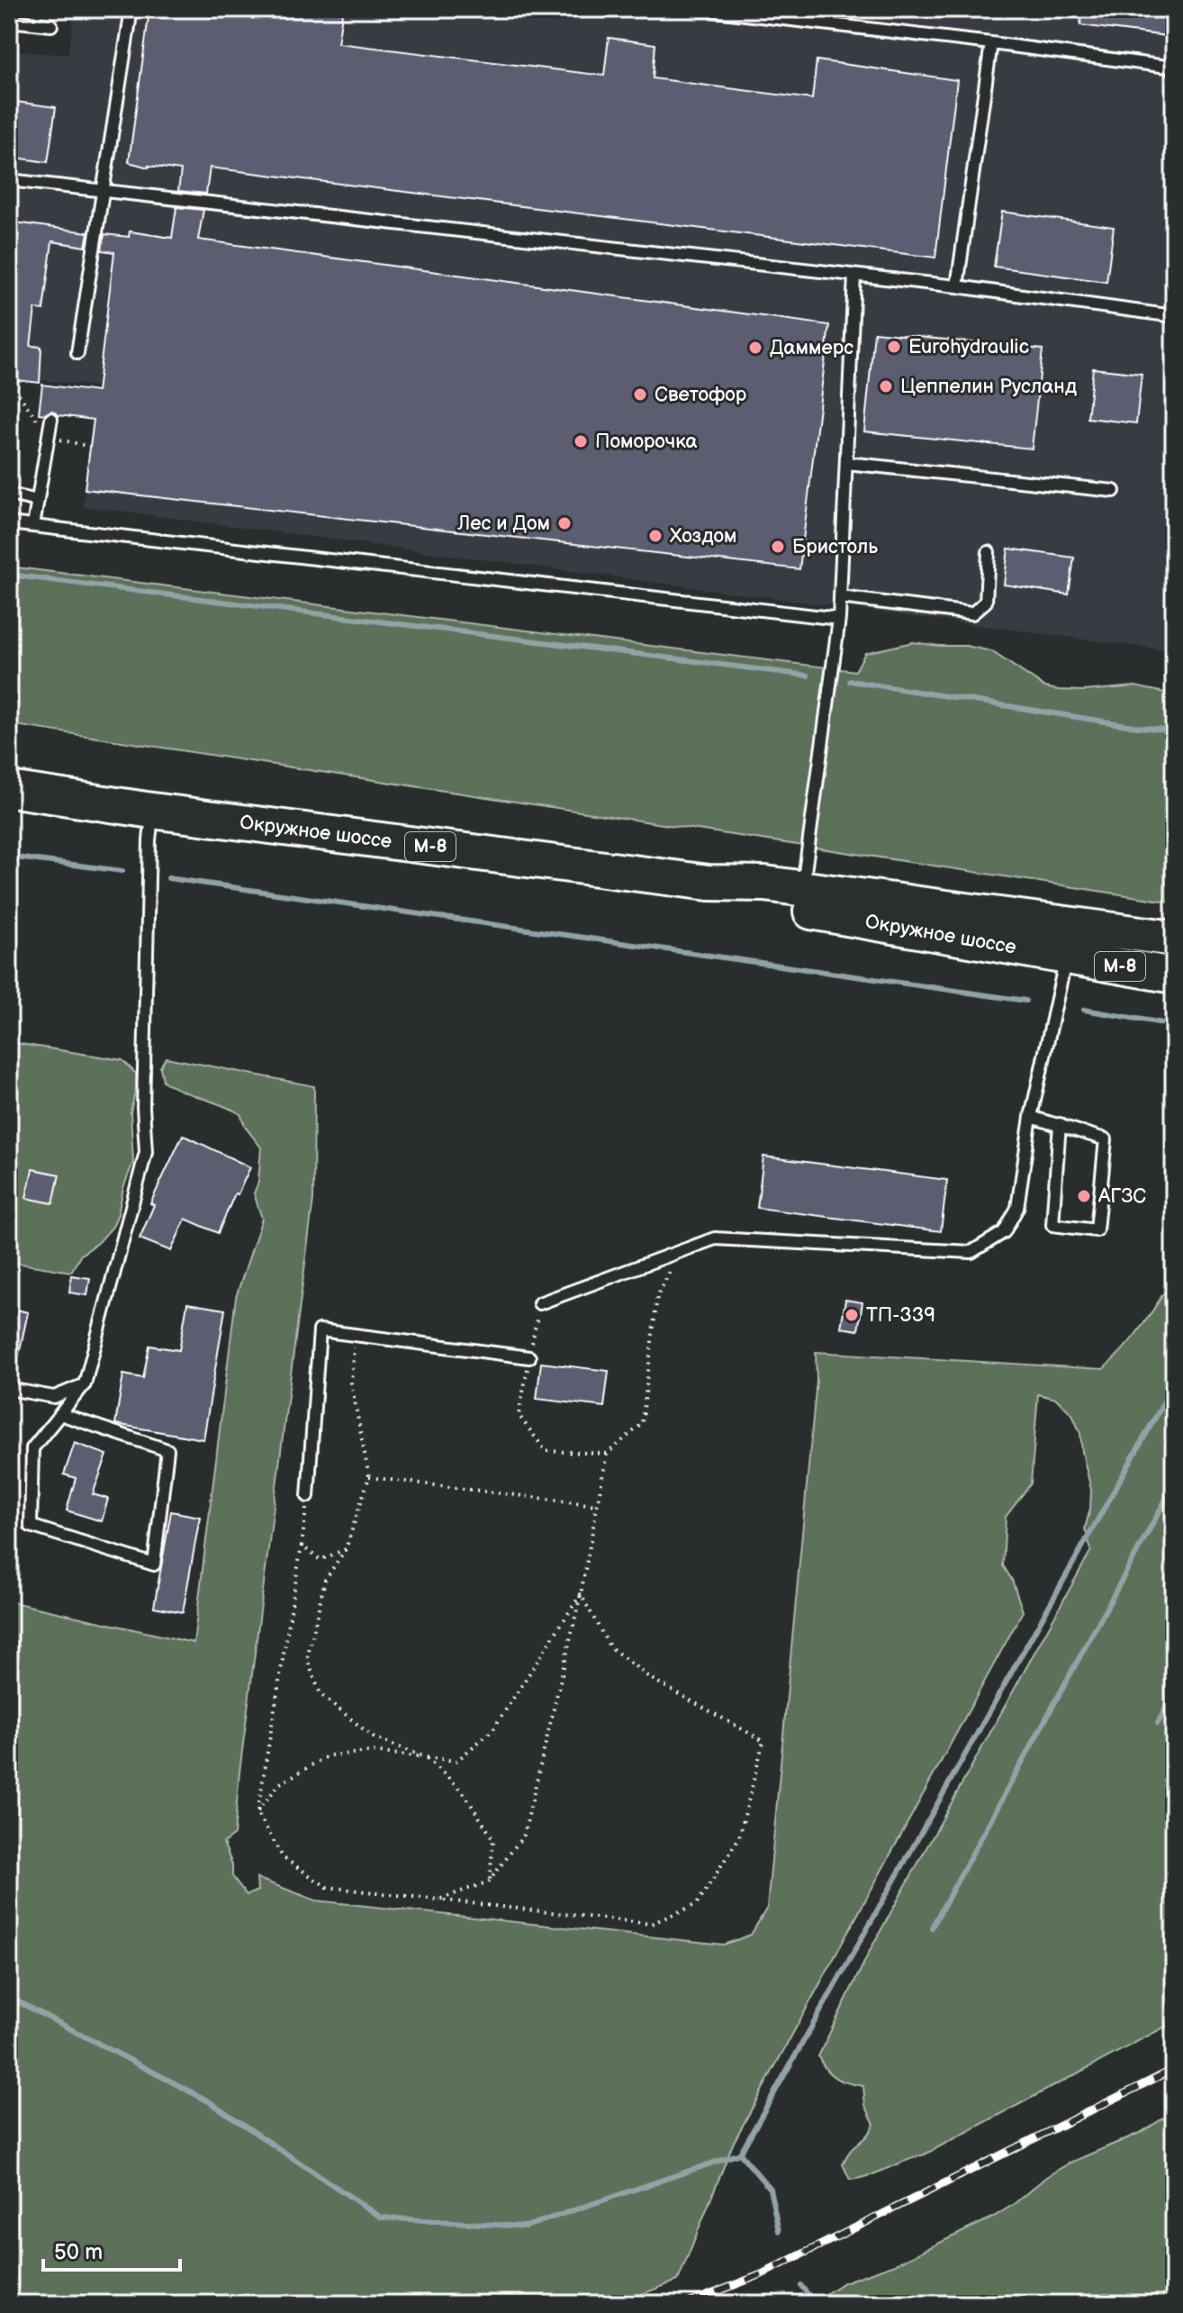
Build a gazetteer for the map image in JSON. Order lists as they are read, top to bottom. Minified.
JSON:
{"streets":{"main road":["Окружное шоссе","М-8"]},"places":["Eurohydraulic","Даммерс","Цеппелин Русланд","Светофор","Поморочка","Лес и Дом","Хоздом","Бристоль","АГЗС","ТП-339"],"scale_bar":"50 m"}
